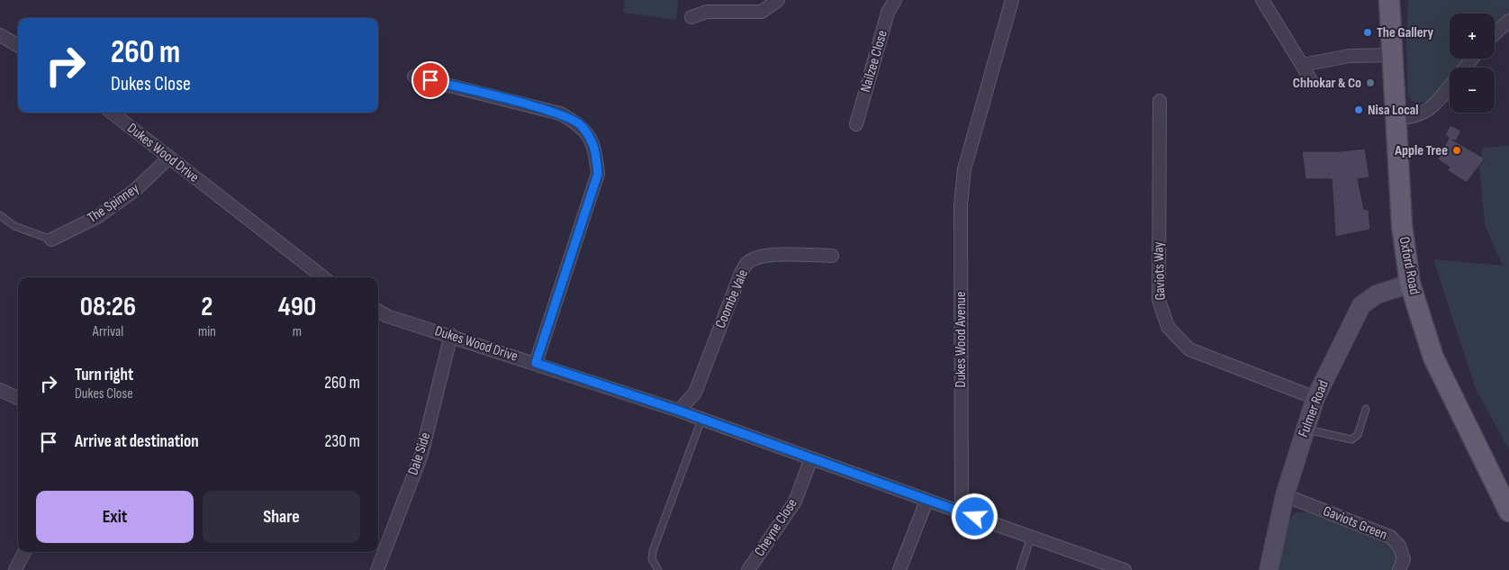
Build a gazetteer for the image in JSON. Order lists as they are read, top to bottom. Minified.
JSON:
{"streets":{"main road":["Oxford Road"],"street":["Nailzee Close","Dukes Wood Drive","The Spinney","Gaviots Way","Coombe Vale","Dukes Wood Avenue","Fulmer Road","Dale Side","Gaviots Green","Cheyne Close"]},"crossings":[["Dukes Wood Drive","The Spinney"],["Dukes Wood Drive","Coombe Vale"],["Dukes Wood Drive","Dukes Wood Avenue"],["Dukes Wood Drive","Dale Side"],["Dukes Wood Drive","Cheyne Close"],["Oxford Road","Fulmer Road"],["Gaviots Way","Fulmer Road"],["Fulmer Road","Gaviots Green"]],"places":["The Gallery","Chhokar & Co","Nisa Local","Apple Tree"],"page":{"map_buttons":["+","−"],"turn":["260 m","Dukes Close"],"eta":["08:26","Arrival","2","min","490","m"],"list":[{"name":"Turn right","note":"Dukes Close","value":"260 m"},{"name":"Arrive at destination","value":"230 m"}],"buttons":["Exit","Share"]}}
